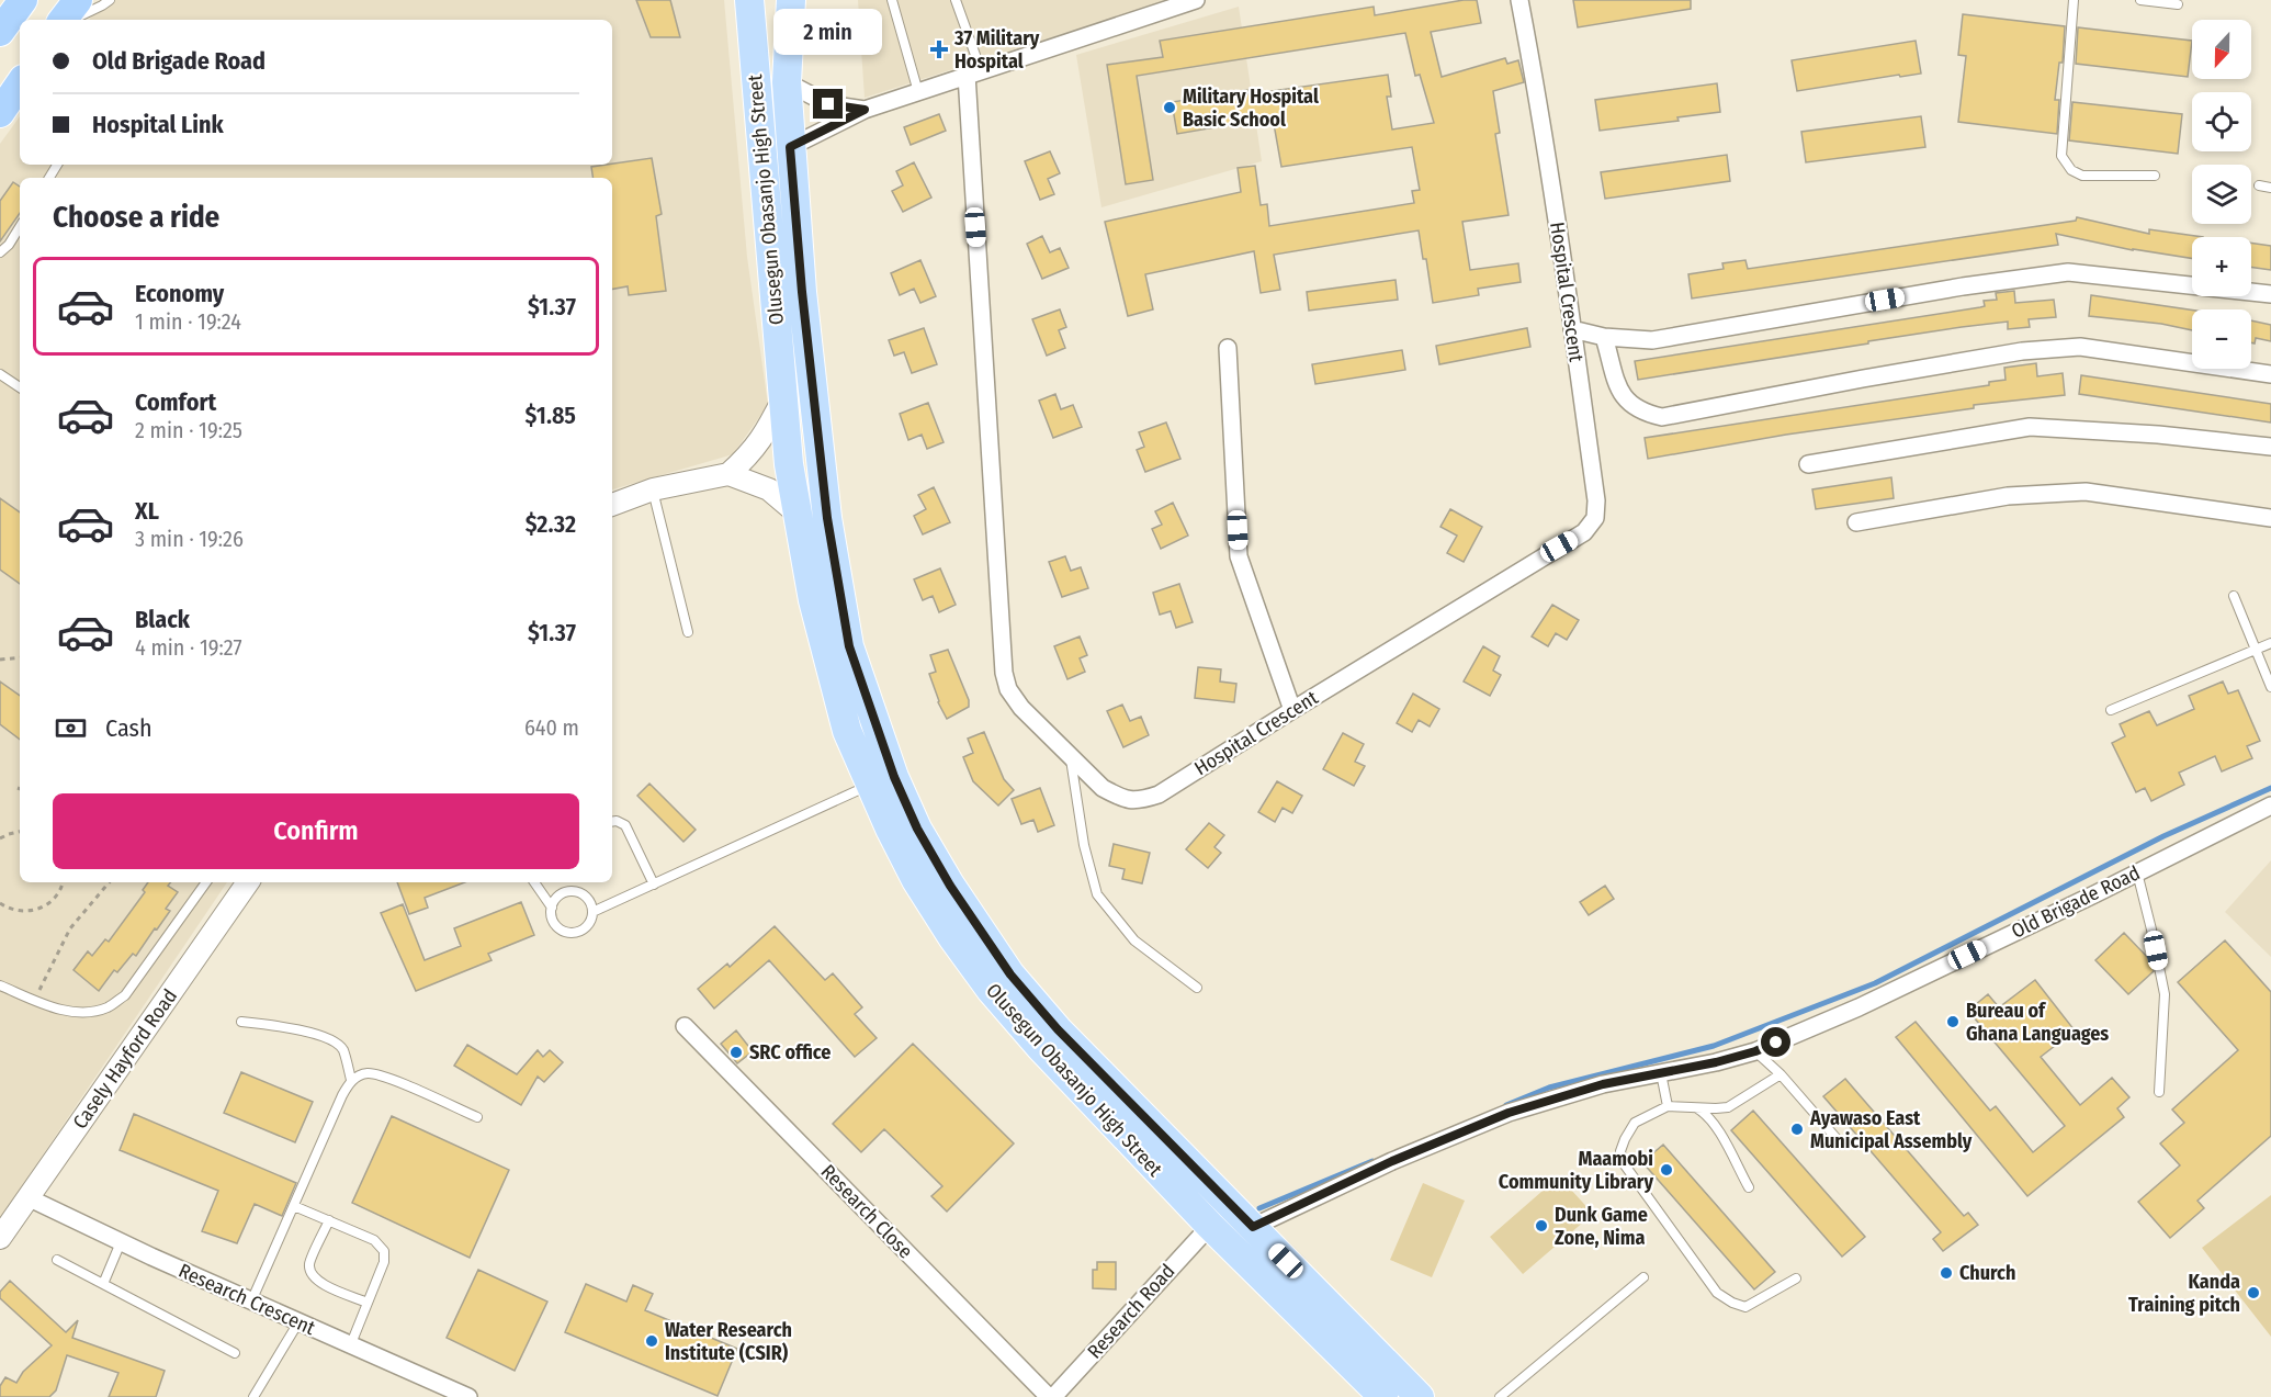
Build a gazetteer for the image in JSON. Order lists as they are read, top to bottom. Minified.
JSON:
{"streets":{"main road":["Olusegun Obasanjo High Street"],"street":["Hospital Crescent","Old Brigade Road","Casely Hayford Road","Research Close","Research Crescent","Research Road"]},"crossings":[["Olusegun Obasanjo High Street","Old Brigade Road"],["Olusegun Obasanjo High Street","Research Road"],["Casely Hayford Road","Research Crescent"],["Research Close","Research Road"]],"places":{"health":["37 Military Hospital"],"other":["Military Hospital Basic School","Bureau of Ghana Languages","SRC office","Ayawaso East Municipal Assembly","Maamobi Community Library","Dunk Game Zone, Nima","Church","Kanda Training pitch","Water Research Institute (CSIR)"]},"north":"bottom","page":{"bubble":"2 min","map_buttons":["+","−"],"banner":["Old Brigade Road","Hospital Link"],"heading":"Choose a ride","list":[{"name":"Economy","note":"1 min · 19:24","value":"$1.37"},{"name":"Comfort","note":"2 min · 19:25","value":"$1.85"},{"name":"XL","note":"3 min · 19:26","value":"$2.32"},{"name":"Black","note":"4 min · 19:27","value":"$1.37"}],"pay":["Cash","640 m"],"buttons":"Confirm"}}
